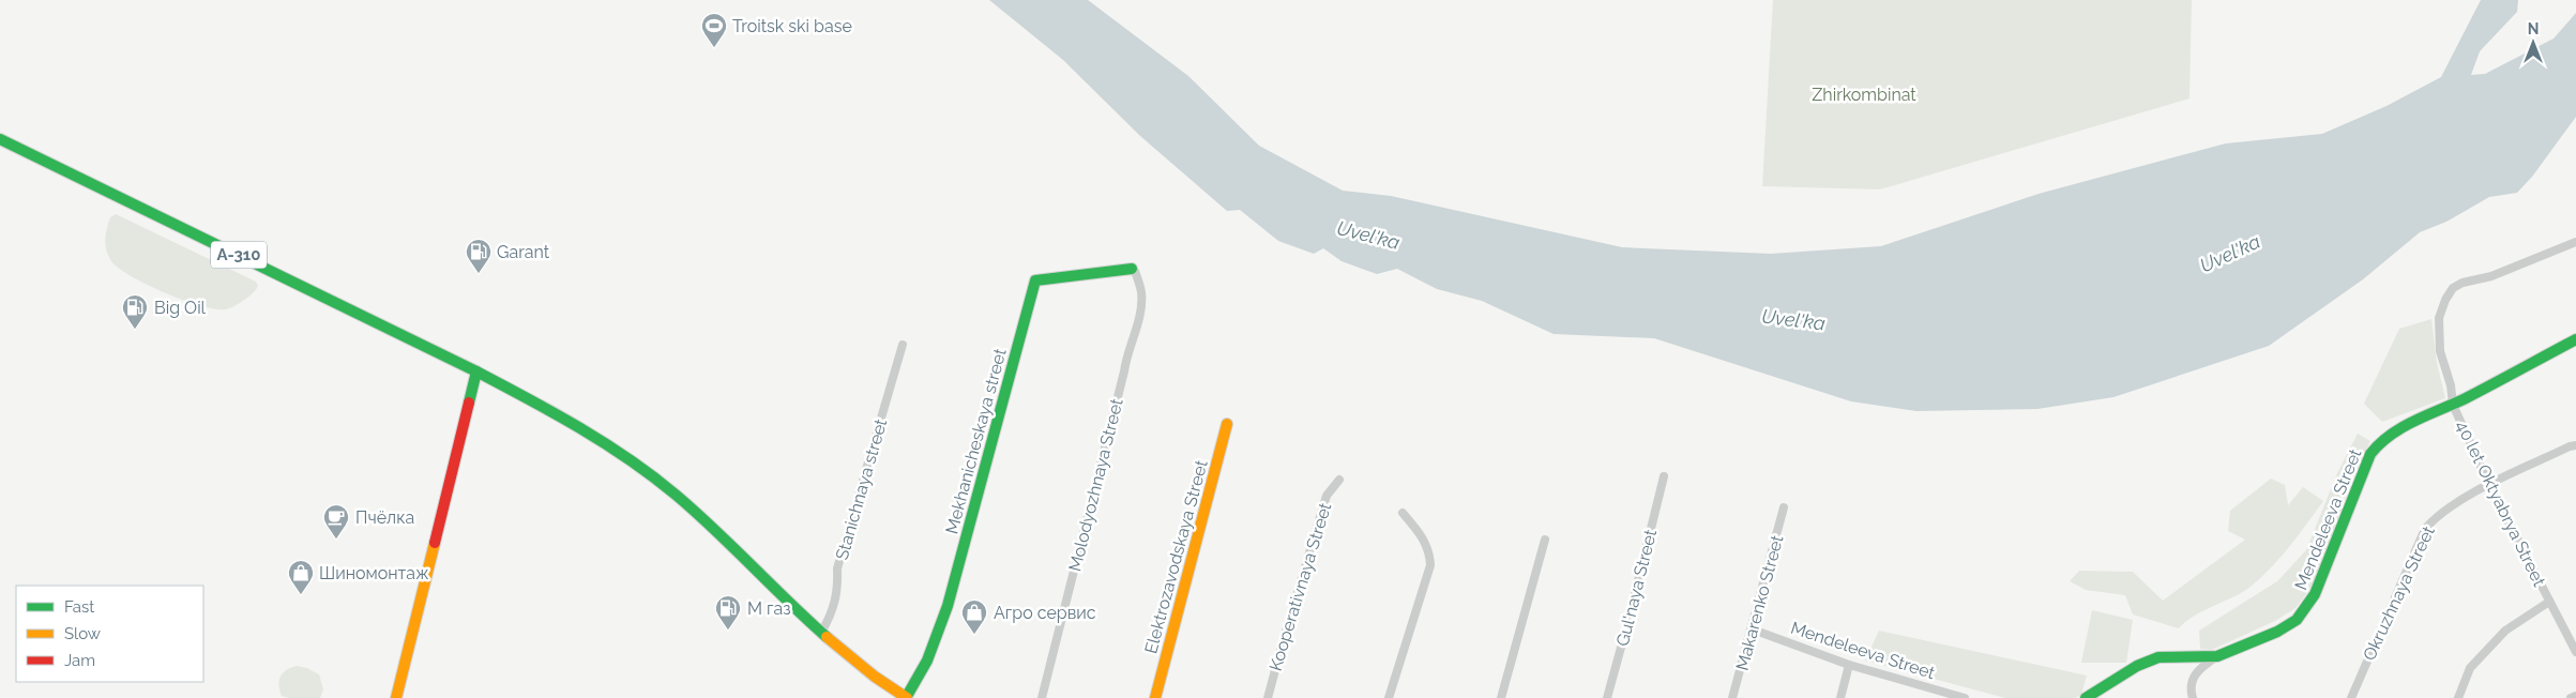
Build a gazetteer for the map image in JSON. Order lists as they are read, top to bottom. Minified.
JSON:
{"streets":{"main road":["А-310","Mekhanicheskaya street","Mendeleeva Street","Elektrozavodskaya Street"],"street":["Molodyozhnaya Street","Stanichnaya street","40 let Oktyabrya Street","Kooperativnaya Street","Gul'naya Street","Okruzhnaya Street","Makarenko Street"]},"crossings":[["Mekhanicheskaya street","Molodyozhnaya Street"],["40 let Oktyabrya Street","Mendeleeva Street"],["40 let Oktyabrya Street","Okruzhnaya Street"],["Mendeleeva Street","Makarenko Street"]],"water":["Uvel'ka"],"parks":["Zhirkombinat"],"places":{"sports":["Troitsk ski base"],"fuel station":["Garant","Big Oil","М газ"],"cafe":["Пчёлка"],"shop":["Шиномонтаж","Агро сервис"]},"legend":["Fast","Slow","Jam"],"north":"top"}
